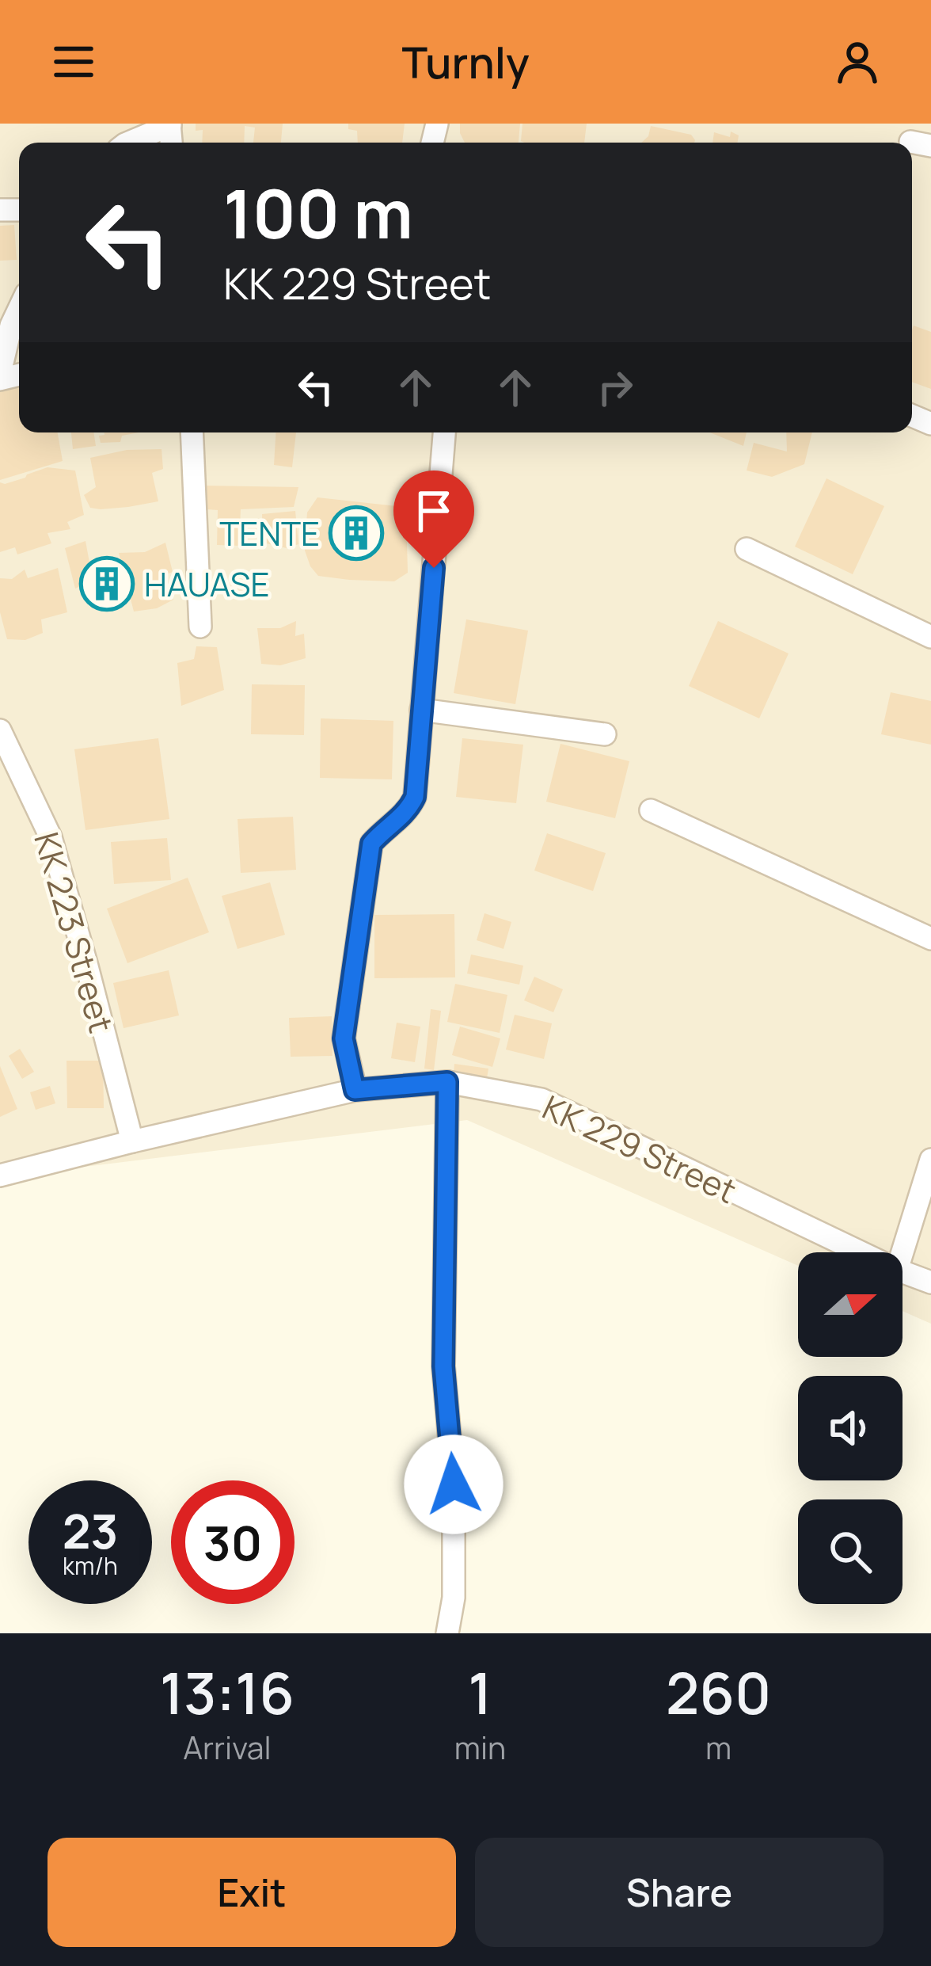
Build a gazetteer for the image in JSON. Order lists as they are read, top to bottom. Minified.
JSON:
{"streets":{"street":["KK 223 Street","KK 229 Street"]},"crossings":[["KK 223 Street","KK 229 Street"]],"places":{"building":["TENTE","HAUASE"]},"north":"right","page":{"header":"Turnly","turn":["100 m","KK 229 Street"],"speed":"23 km/h","limit":"30","eta":["13:16","Arrival","1","min","260","m"],"buttons":["Exit","Share"]}}
